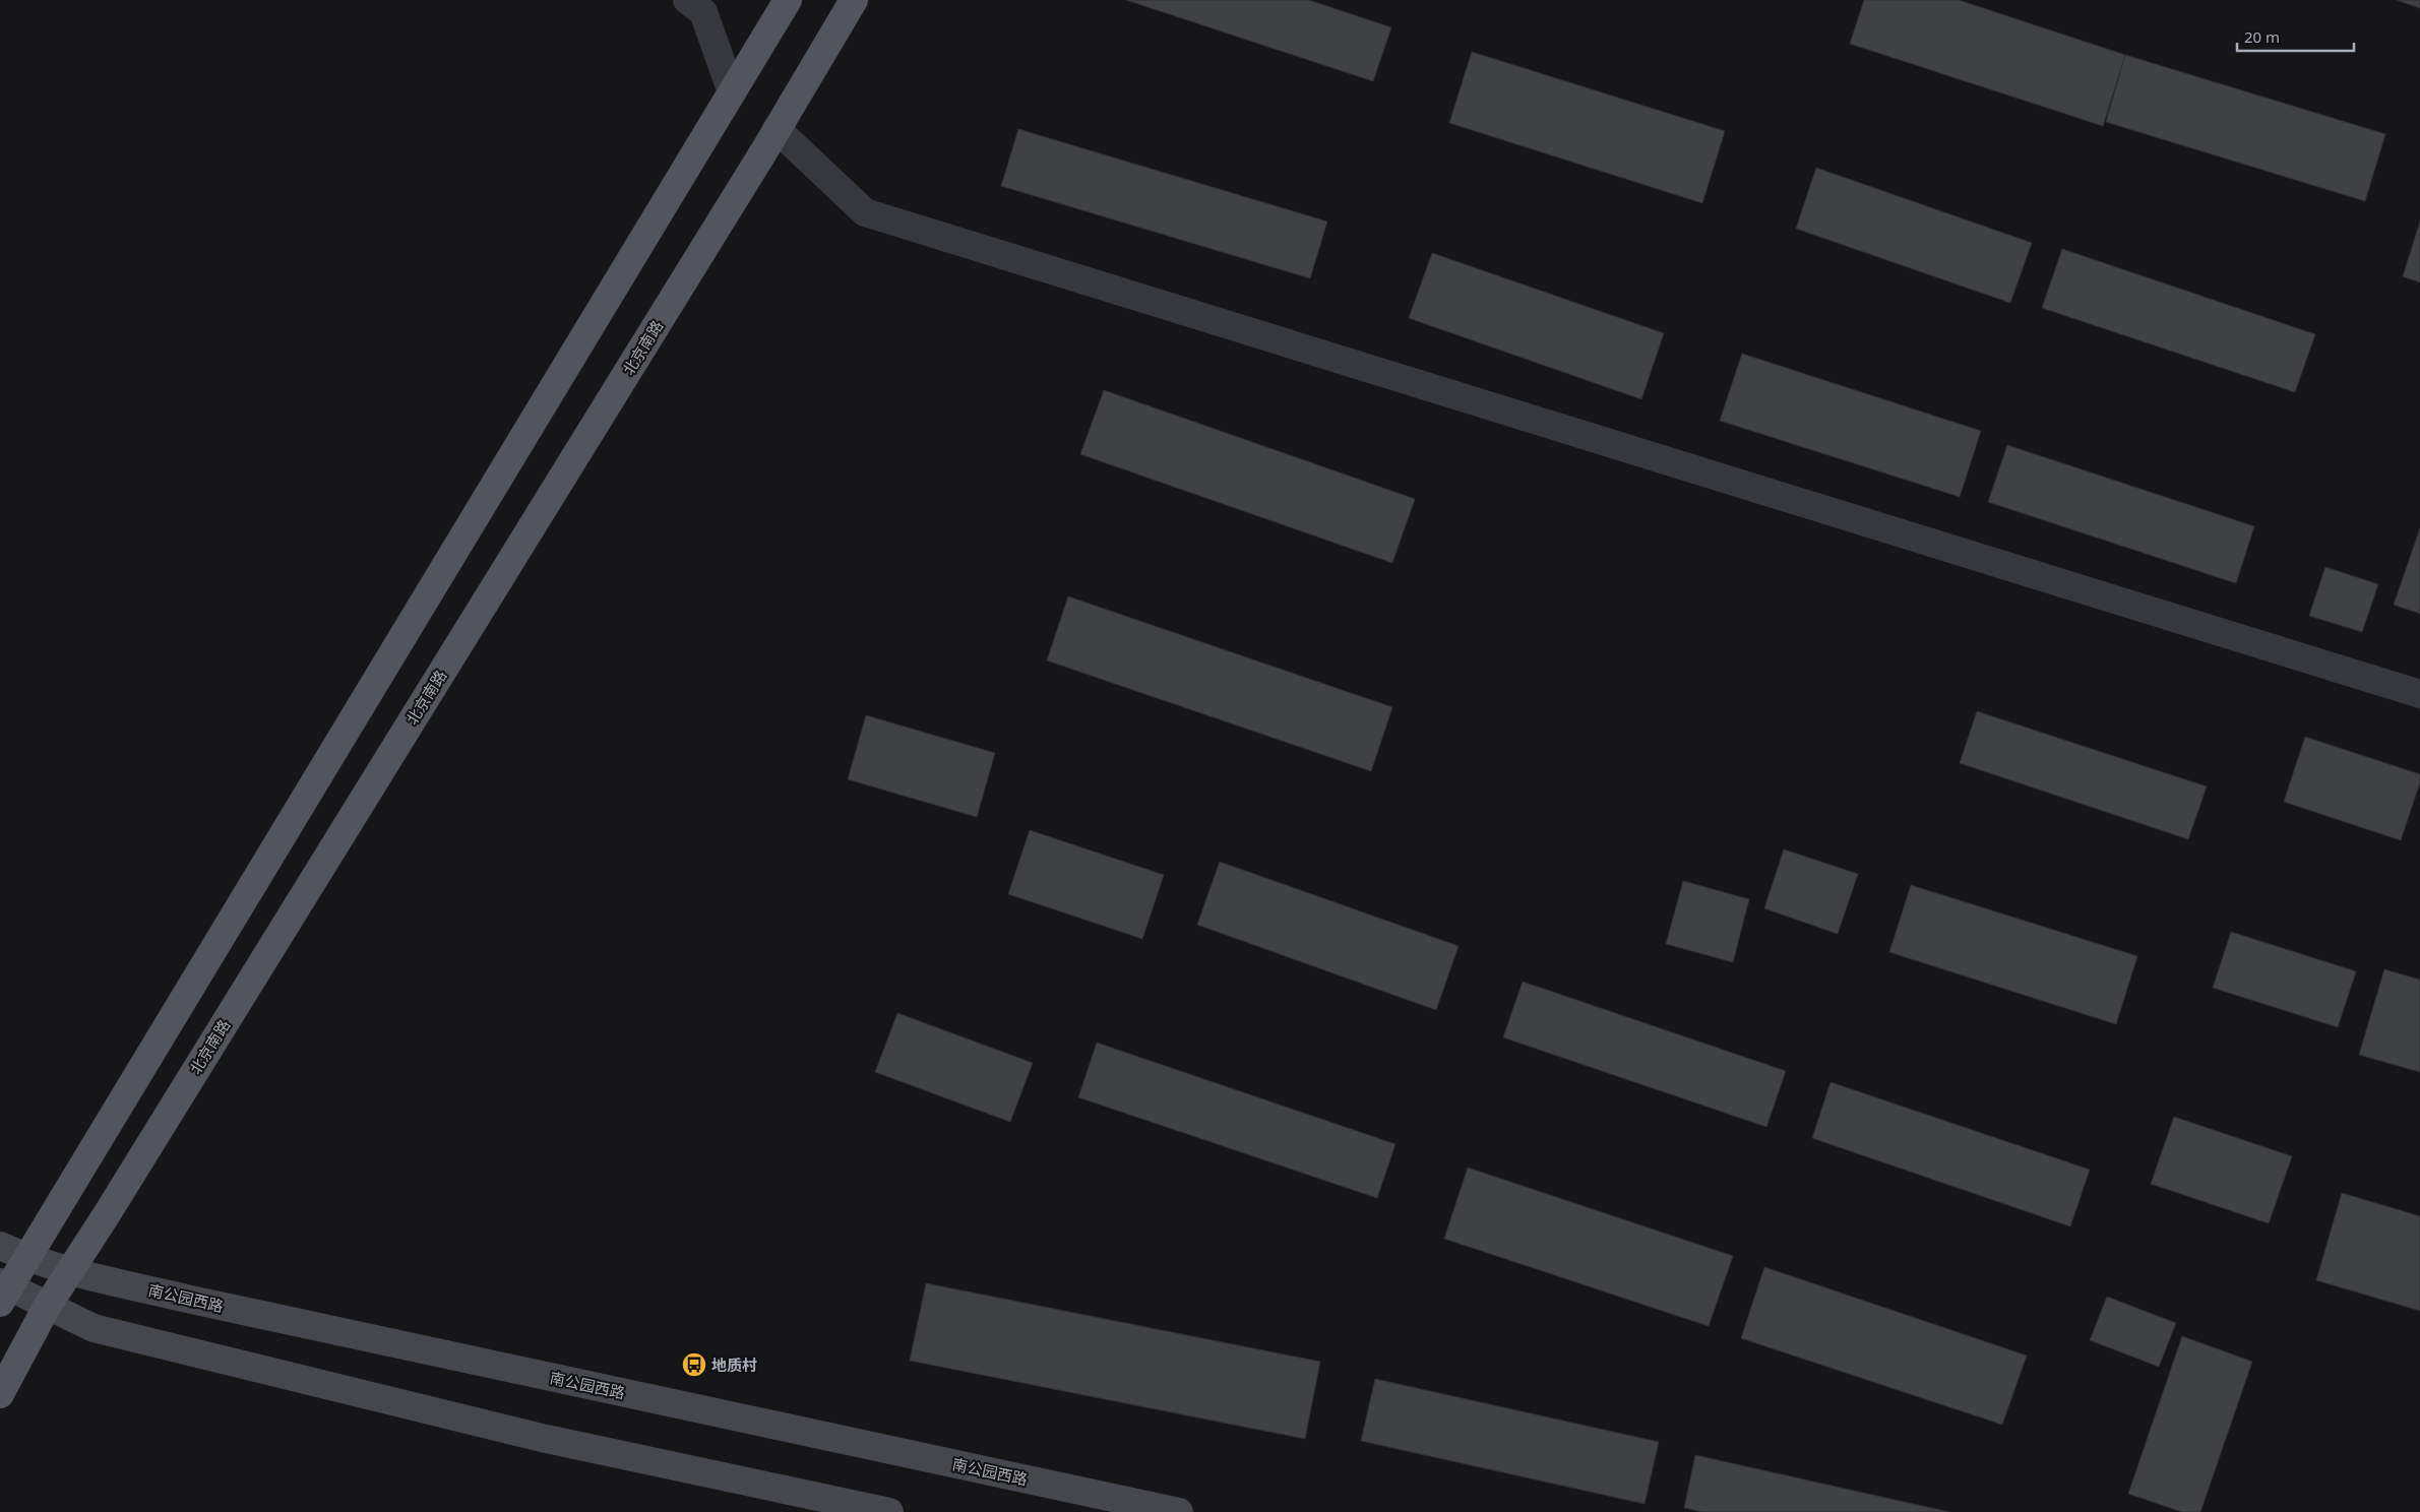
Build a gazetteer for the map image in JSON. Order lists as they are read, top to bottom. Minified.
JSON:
{"streets":{"main road":["北京南路","南公园西路"]},"crossings":[["北京南路","南公园西路"]],"places":{"bus stop":["地质村"]},"scale_bar":"20 m"}
